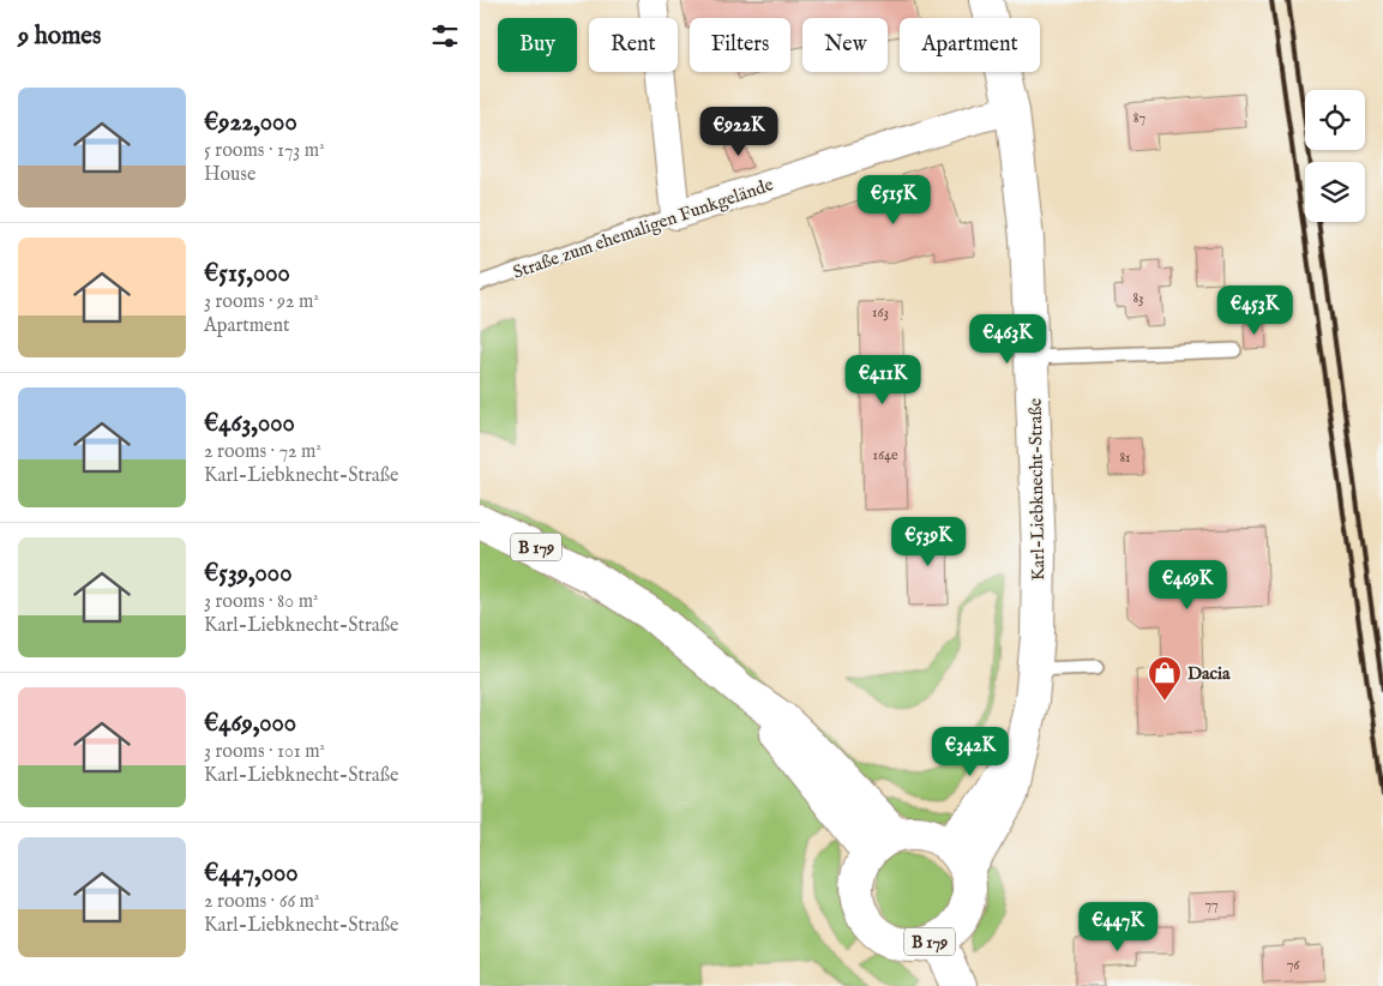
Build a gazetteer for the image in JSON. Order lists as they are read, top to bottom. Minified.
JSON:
{"streets":{"street":["Straße zum ehemaligen Funkgelände","Karl-Liebknecht-Straße","B 179"]},"crossings":[["Straße zum ehemaligen Funkgelände","Karl-Liebknecht-Straße"],["Karl-Liebknecht-Straße","B 179"]],"places":{"shop":["Dacia"]},"house_numbers":["87","83","163","164e","81","77","76"],"page":{"heading":"9 homes","chip":["Buy","Rent","Filters","New","Apartment"],"list":[{"name":"€922,000","note":"5 rooms · 173 m² · House"},{"name":"€515,000","note":"3 rooms · 92 m² · Apartment"},{"name":"€463,000","note":"2 rooms · 72 m² · Karl-Liebknecht-Straße"},{"name":"€539,000","note":"3 rooms · 80 m² · Karl-Liebknecht-Straße"},{"name":"€469,000","note":"3 rooms · 101 m² · Karl-Liebknecht-Straße"},{"name":"€447,000","note":"2 rooms · 66 m² · Karl-Liebknecht-Straße"}],"price":["€922K","€515K","€453K","€463K","€411K","€539K","€469K","€342K","€447K"]}}
